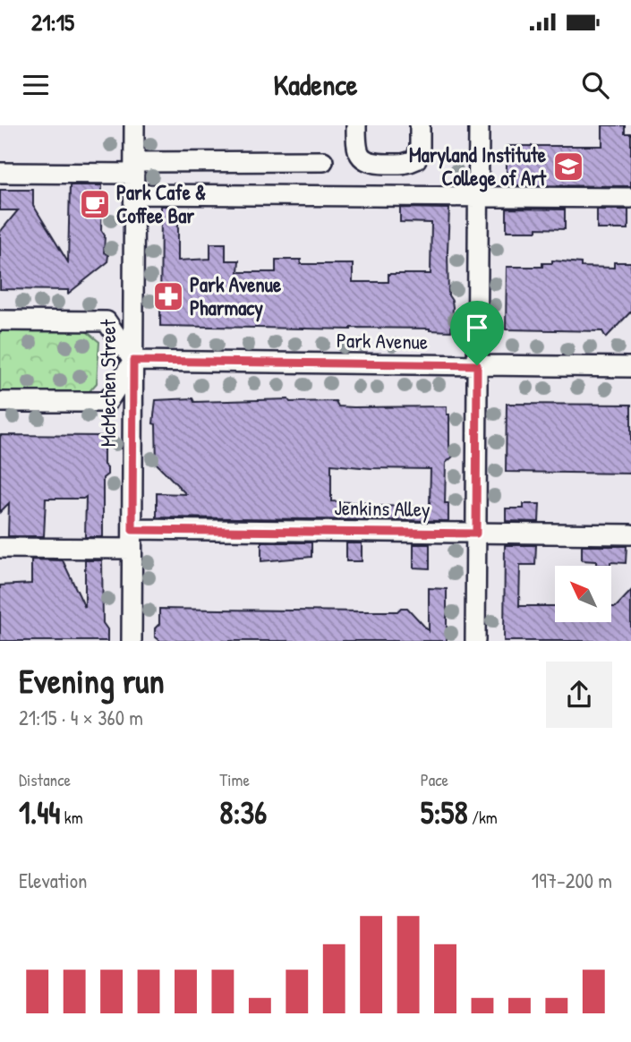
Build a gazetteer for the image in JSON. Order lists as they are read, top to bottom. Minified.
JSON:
{"streets":{"street":["Park Avenue","McMechen Street","Jenkins Alley"]},"crossings":[["Park Avenue","McMechen Street"],["McMechen Street","Jenkins Alley"]],"places":{"school or university":["Maryland Institute College of Art"],"cafe":["Park Cafe & Coffee Bar"],"pharmacy":["Park Avenue Pharmacy"]},"north":"top left","page":{"status":"21:15","header":"Kadence","heading":["Evening run","21:15 · 4 × 360 m"],"stats":[["Distance","1.44 km"],["Time","8:36"],["Pace","5:58 /km"]],"chart":["Elevation","197–200 m"]}}
